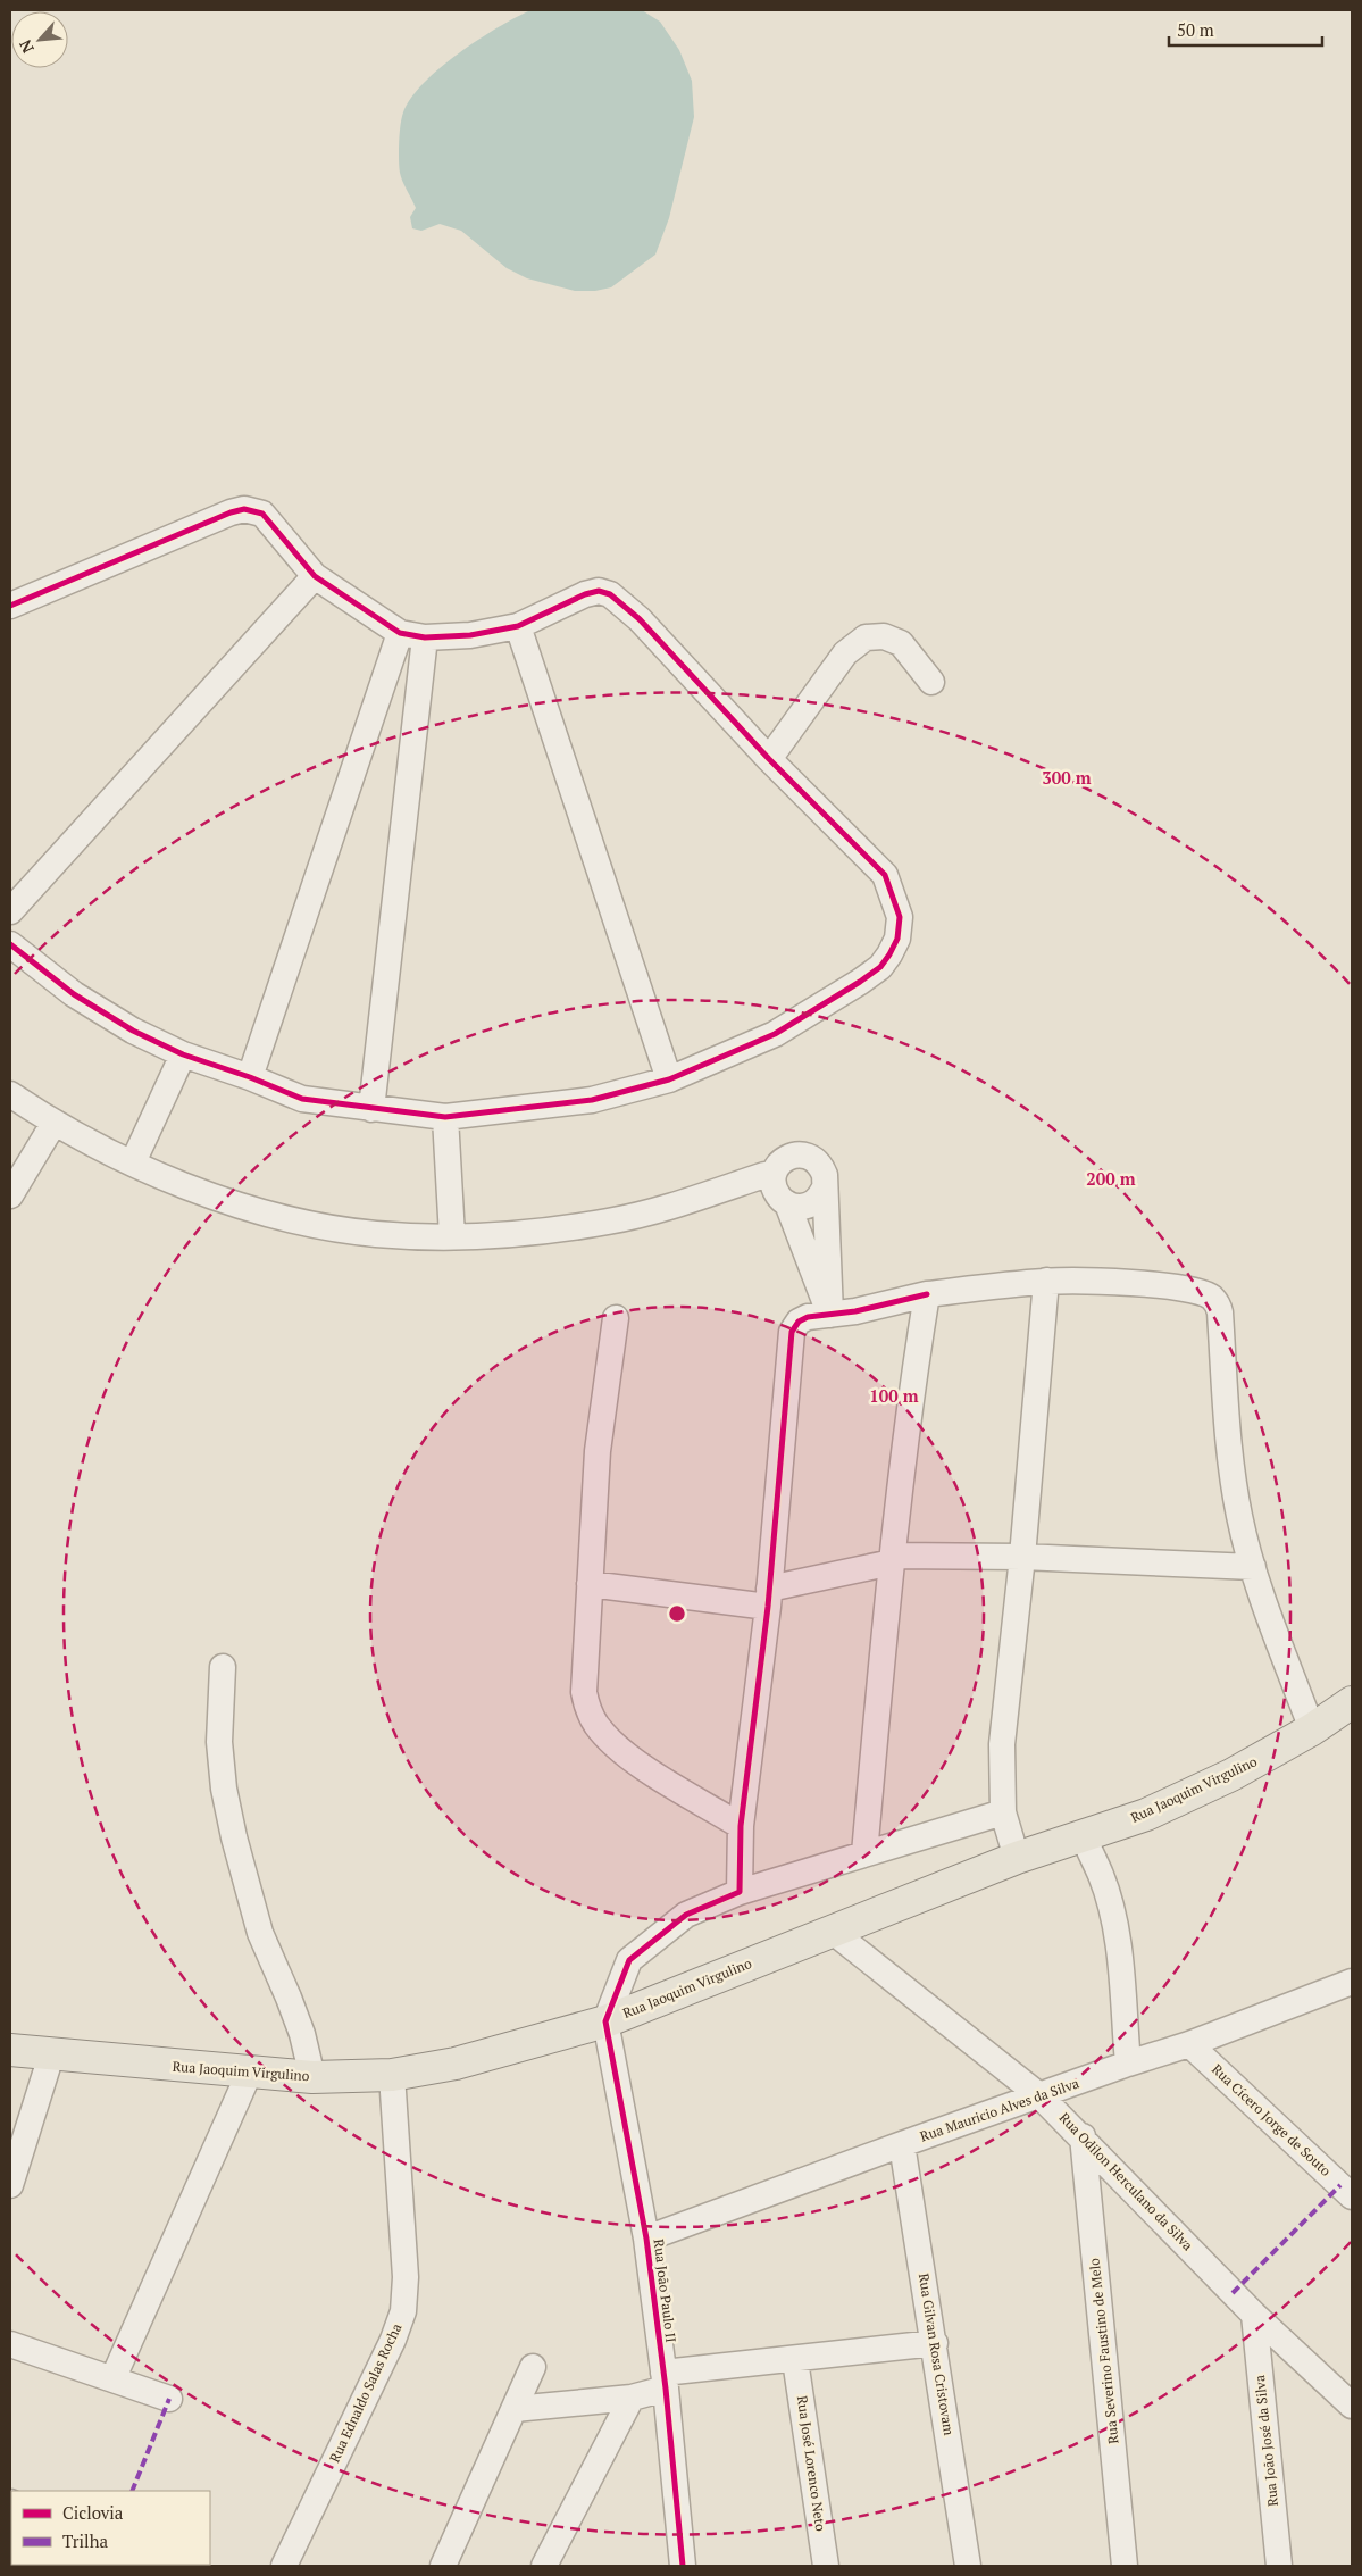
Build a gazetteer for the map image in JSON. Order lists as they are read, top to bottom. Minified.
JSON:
{"streets":{"main road":["Rua Jaoquim Virgulino"],"street":["Rua Mauricio Alves da Silva","Rua Cícero Jorge de Souto","Rua Odilon Herculano da Silva","Rua João Paulo II","Rua Severino Faustino de Melo","Rua Gilvan Rosa Cristovam","Rua Ednaldo Salas Rocha","Rua João José da Silva","Rua José Lorenco Neto"]},"crossings":[["Rua Jaoquim Virgulino","Rua Odilon Herculano da Silva"],["Rua Jaoquim Virgulino","Rua João Paulo II"],["Rua Jaoquim Virgulino","Rua Ednaldo Salas Rocha"],["Rua Mauricio Alves da Silva","Rua Cícero Jorge de Souto"],["Rua Mauricio Alves da Silva","Rua Odilon Herculano da Silva"],["Rua Mauricio Alves da Silva","Rua João Paulo II"],["Rua Mauricio Alves da Silva","Rua Gilvan Rosa Cristovam"],["Rua Odilon Herculano da Silva","Rua Severino Faustino de Melo"],["Rua Odilon Herculano da Silva","Rua João José da Silva"]],"legend":["Ciclovia","Trilha"],"scale_bar":"50 m","north":"bottom left","rings":["300 m","200 m","100 m"]}
